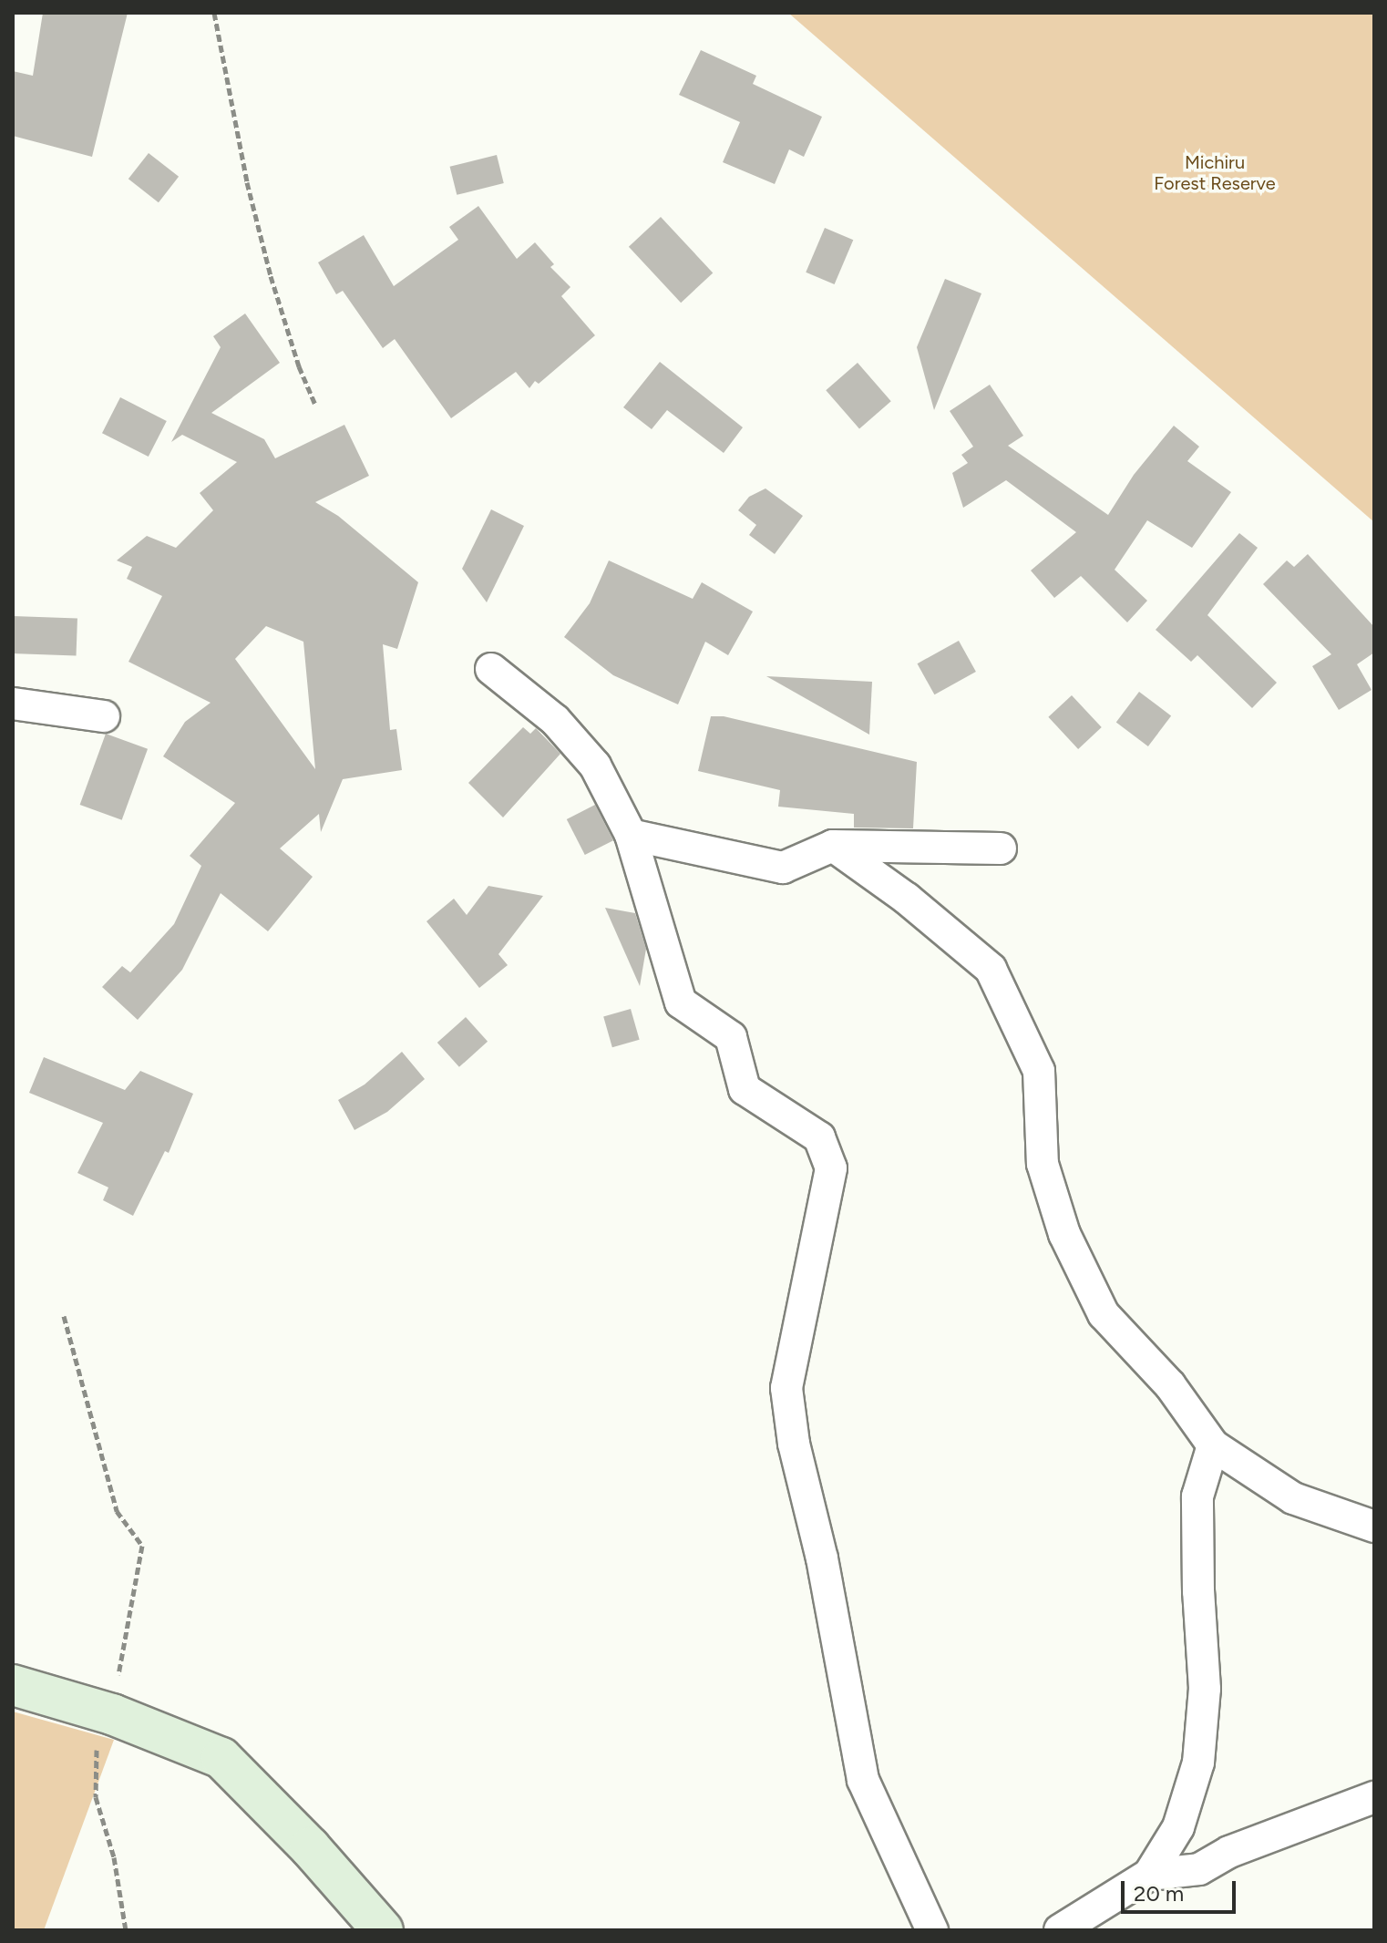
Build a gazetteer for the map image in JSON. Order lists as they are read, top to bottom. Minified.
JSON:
{"parks":["Michiru Forest Reserve"],"scale_bar":"20 m"}
